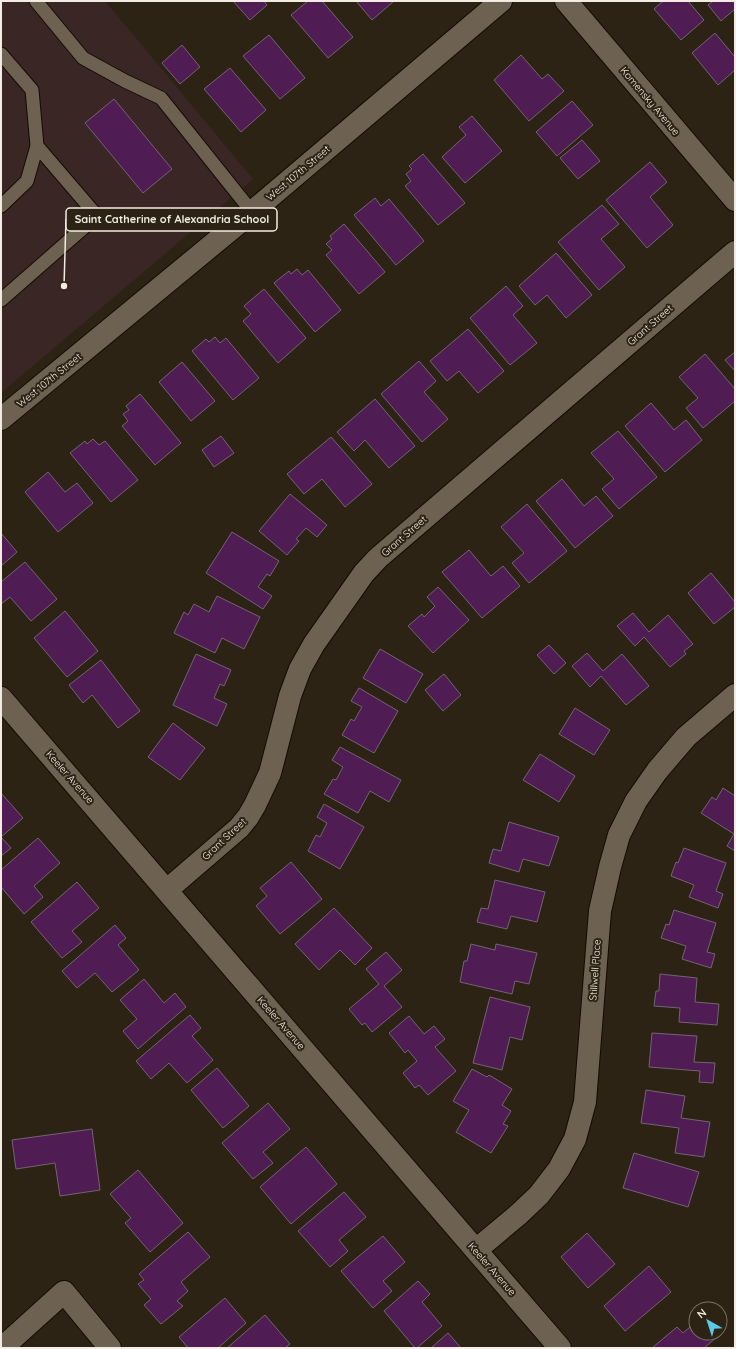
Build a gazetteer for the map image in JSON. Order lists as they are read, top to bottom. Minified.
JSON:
{"streets":{"street":["Komensky Avenue","West 107th Street","Grant Street","Keeler Avenue","Stillwell Place"]},"crossings":[["Grant Street","Keeler Avenue"],["Keeler Avenue","Stillwell Place"]],"places":["Saint Catherine of Alexandria School"],"north":"top left"}
